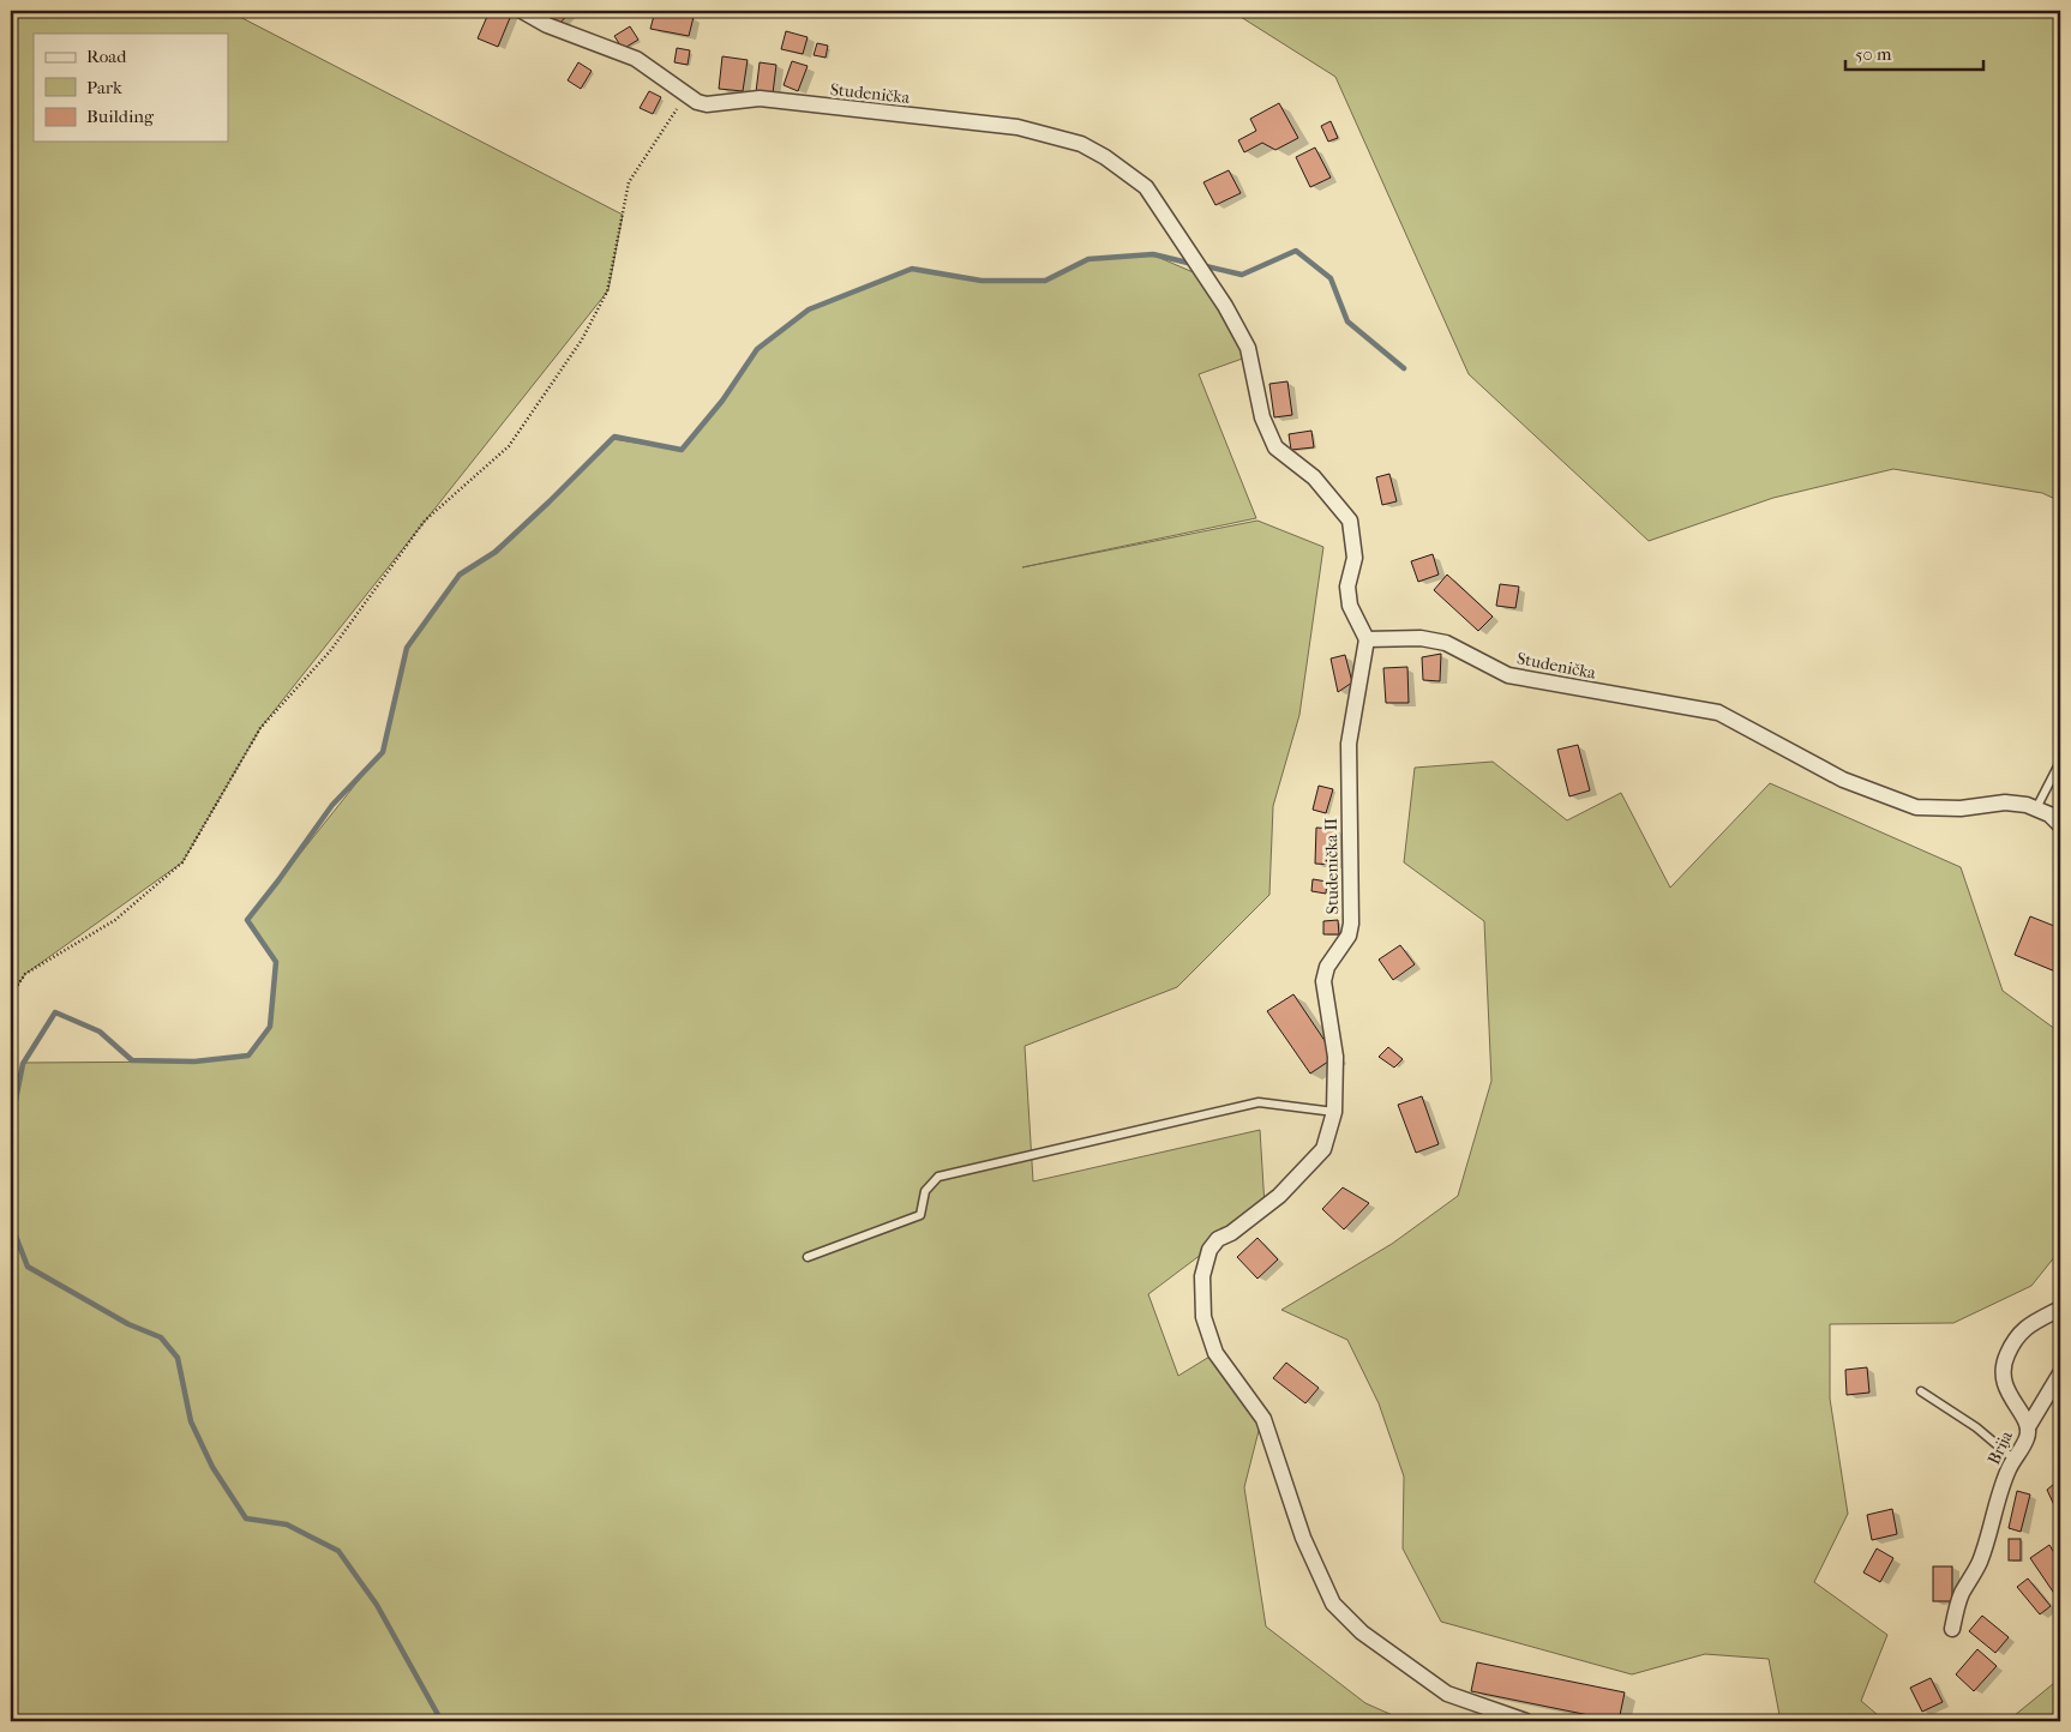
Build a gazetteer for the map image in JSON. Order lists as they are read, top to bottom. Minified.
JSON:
{"streets":{"street":["Studenička","Studenička II","Brija"]},"crossings":[["Studenička","Studenička II"]],"legend":["Road","Park","Building"],"scale_bar":"50 m"}
